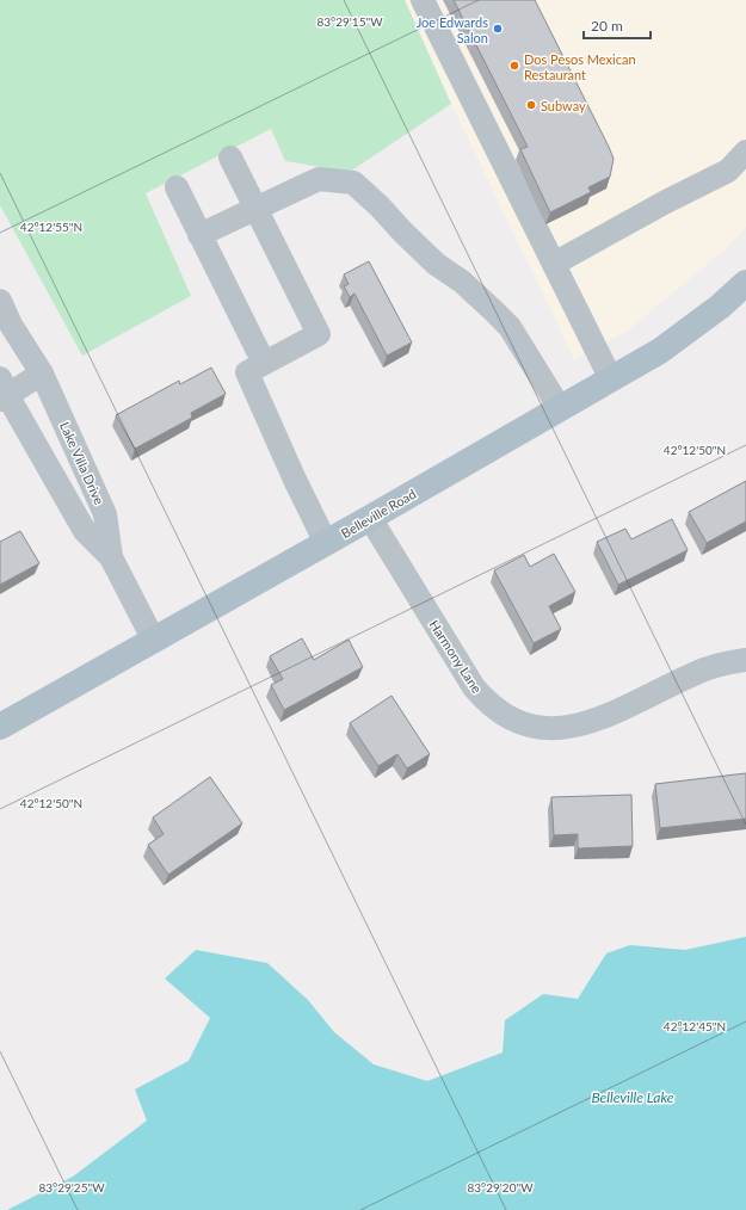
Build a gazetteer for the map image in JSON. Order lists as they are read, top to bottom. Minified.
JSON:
{"streets":{"main road":["Belleville Road"],"street":["Lake Villa Drive","Harmony Lane"]},"crossings":[["Lake Villa Drive","Belleville Road"],["Belleville Road","Harmony Lane"]],"water":["Belleville Lake"],"places":["Joe Edwards Salon","Dos Pesos Mexican Restaurant","Subway"],"scale_bar":"20 m","coordinates":["83°29'15\"W","42°12'55\"N","42°12'50\"N","42°12'45\"N","83°29'25\"W","83°29'20\"W"]}
